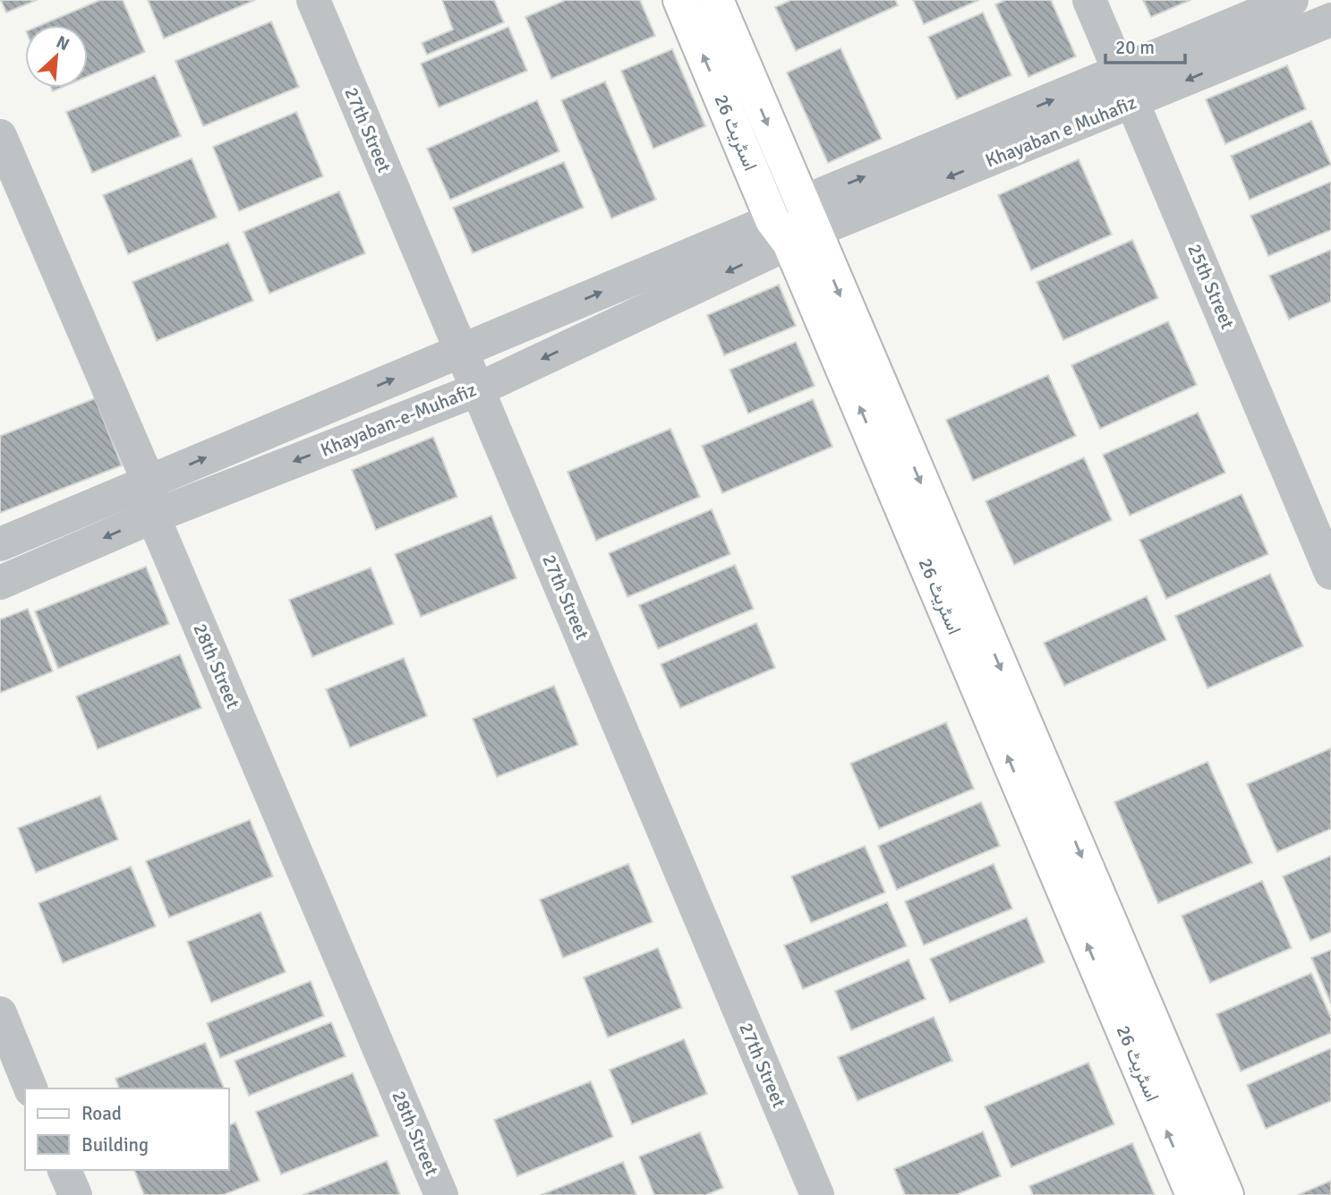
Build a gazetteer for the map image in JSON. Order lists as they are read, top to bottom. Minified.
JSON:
{"streets":{"main road":["اسٹریٹ 26"],"street":["27th Street","Khayaban e Muhafiz","25th Street","Khayaban-e-Muhafiz","28th Street"]},"crossings":[["27th Street","Khayaban-e-Muhafiz"],["Khayaban e Muhafiz","اسٹریٹ 26"],["Khayaban e Muhafiz","25th Street"],["Khayaban e Muhafiz","Khayaban-e-Muhafiz"],["اسٹریٹ 26","Khayaban-e-Muhafiz"],["Khayaban-e-Muhafiz","28th Street"]],"legend":["Road","Building"],"scale_bar":"20 m","north":"top right"}
